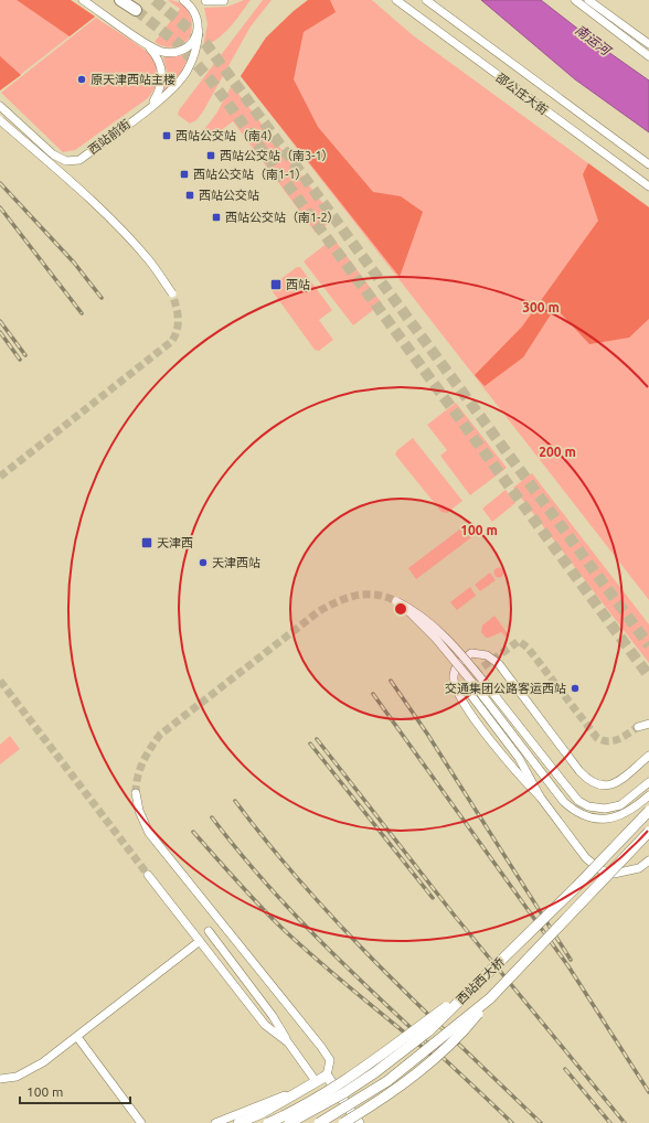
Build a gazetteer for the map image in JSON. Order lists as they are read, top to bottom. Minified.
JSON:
{"streets":{"main road":["西站西大桥"],"street":["邵公庄大街","西站前街"]},"water":["南运河"],"places":{"other":["原天津西站主楼","天津西站","交通集团公路客运西站"],"transit":["西站公交站（南4）","西站公交站（南3-1）","西站公交站（南1-1）","西站公交站","西站公交站（南1-2）","西站","天津西"]},"scale_bar":"100 m","rings":["300 m","200 m","100 m"]}
